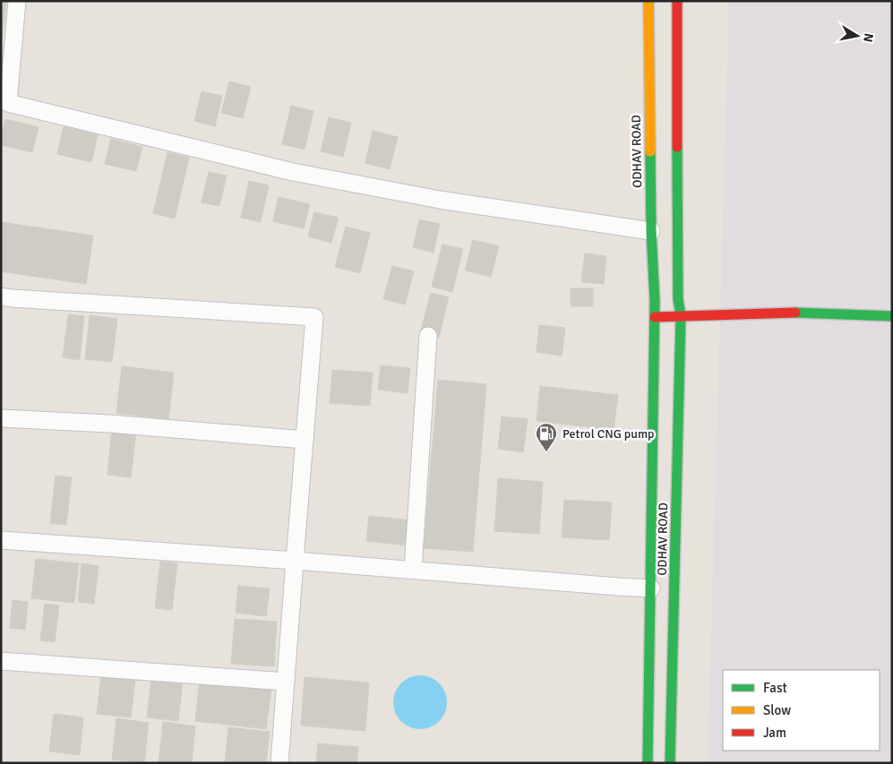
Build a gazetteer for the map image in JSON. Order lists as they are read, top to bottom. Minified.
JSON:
{"streets":{"main road":["ODHAV ROAD"]},"places":{"fuel station":["Petrol CNG pump"]},"legend":["Fast","Slow","Jam"],"north":"right"}
